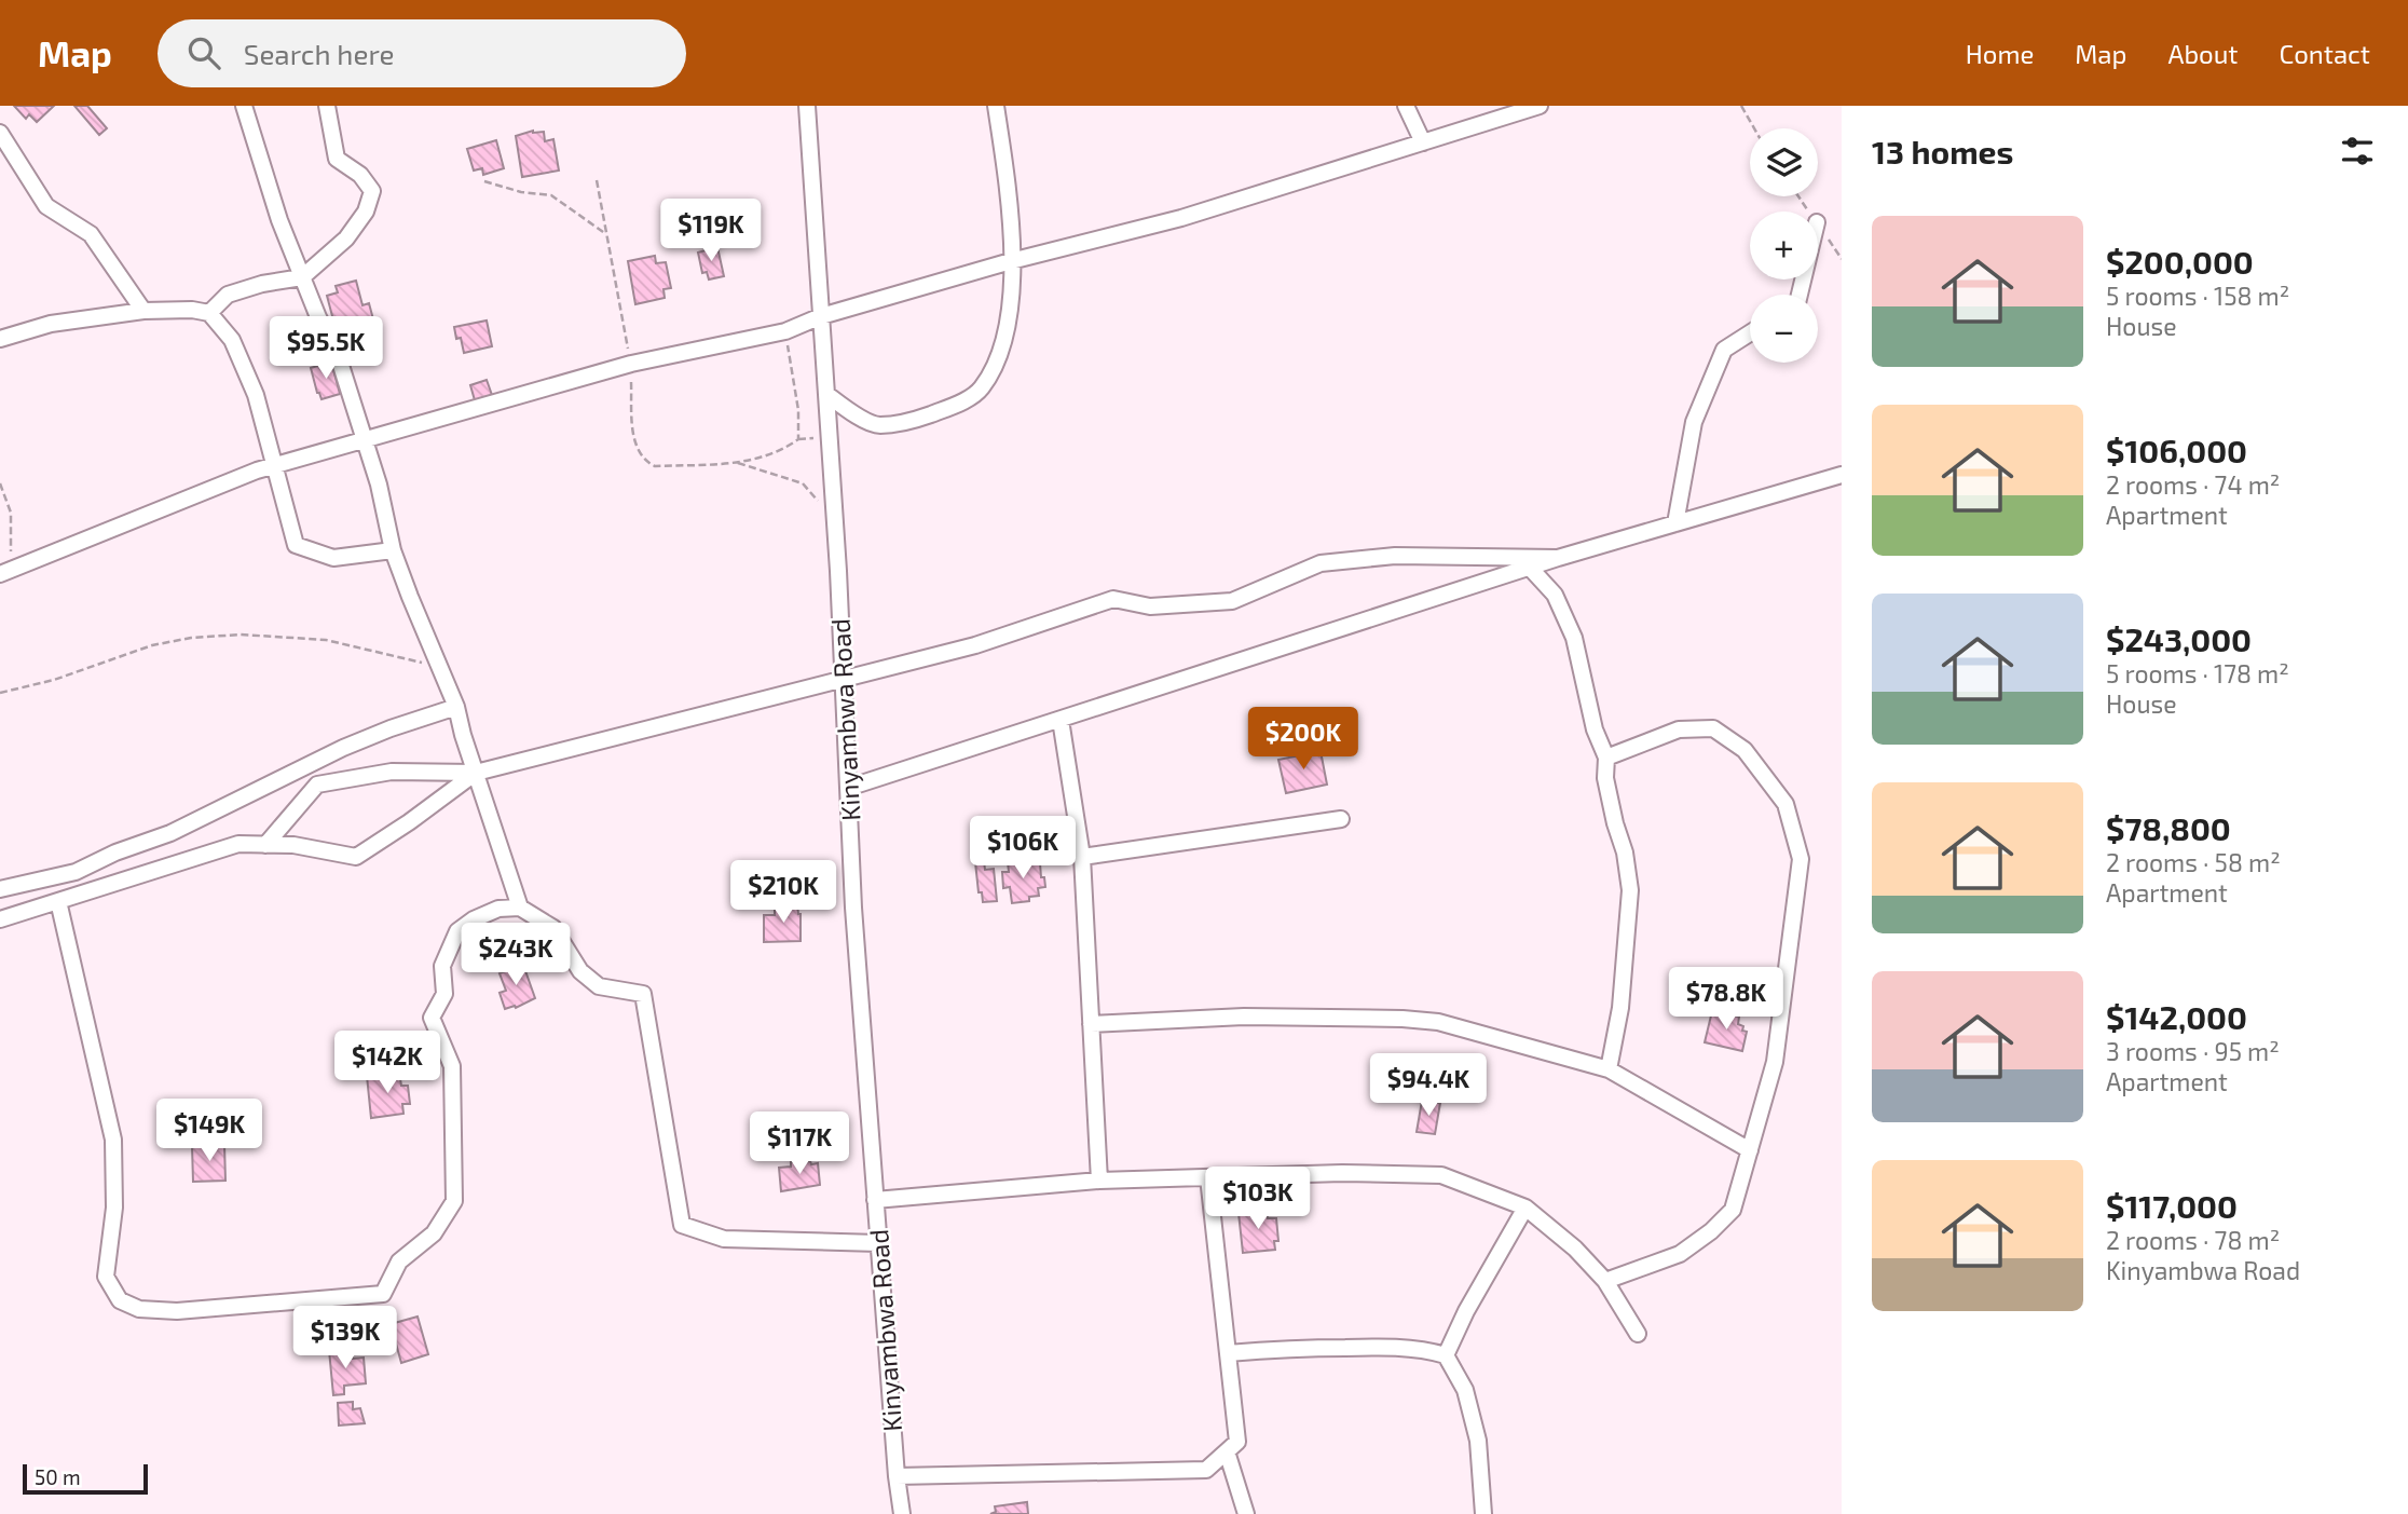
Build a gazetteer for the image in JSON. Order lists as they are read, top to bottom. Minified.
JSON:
{"streets":{"street":["Kinyambwa Road"]},"scale_bar":"50 m","page":{"header":"Map","search":"Search here","nav":["Home","Map","About","Contact"],"heading":"13 homes","map_buttons":["+","−"],"list":[{"name":"$200,000","note":"5 rooms · 158 m² · House"},{"name":"$106,000","note":"2 rooms · 74 m² · Apartment"},{"name":"$243,000","note":"5 rooms · 178 m² · House"},{"name":"$78,800","note":"2 rooms · 58 m² · Apartment"},{"name":"$142,000","note":"3 rooms · 95 m² · Apartment"},{"name":"$117,000","note":"2 rooms · 78 m² · Kinyambwa Road"}],"price":["$119K","$95.5K","$200K","$106K","$210K","$243K","$78.8K","$142K","$94.4K","$149K","$117K","$103K","$139K"],"scale":"50 m"}}
